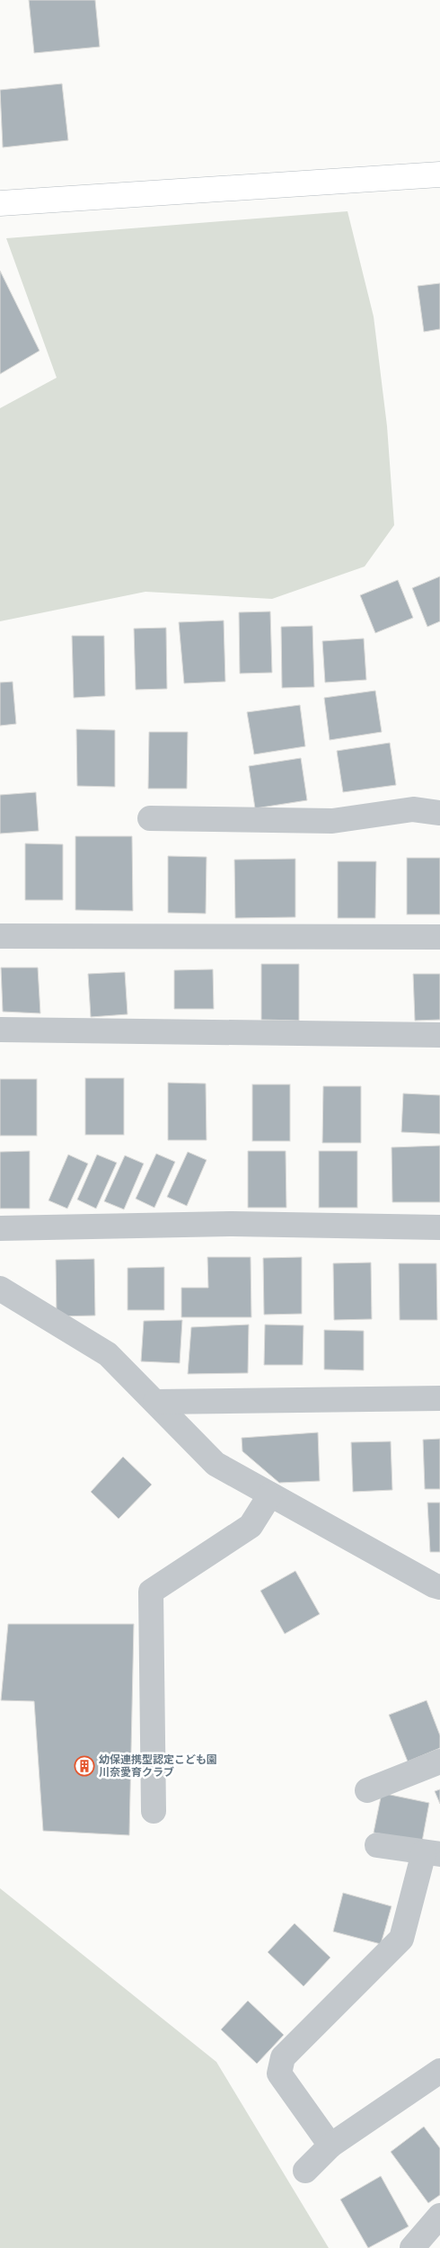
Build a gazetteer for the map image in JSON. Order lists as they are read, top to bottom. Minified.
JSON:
{"places":{"building":["幼保連携型認定こども園 川奈愛育クラブ"]}}
